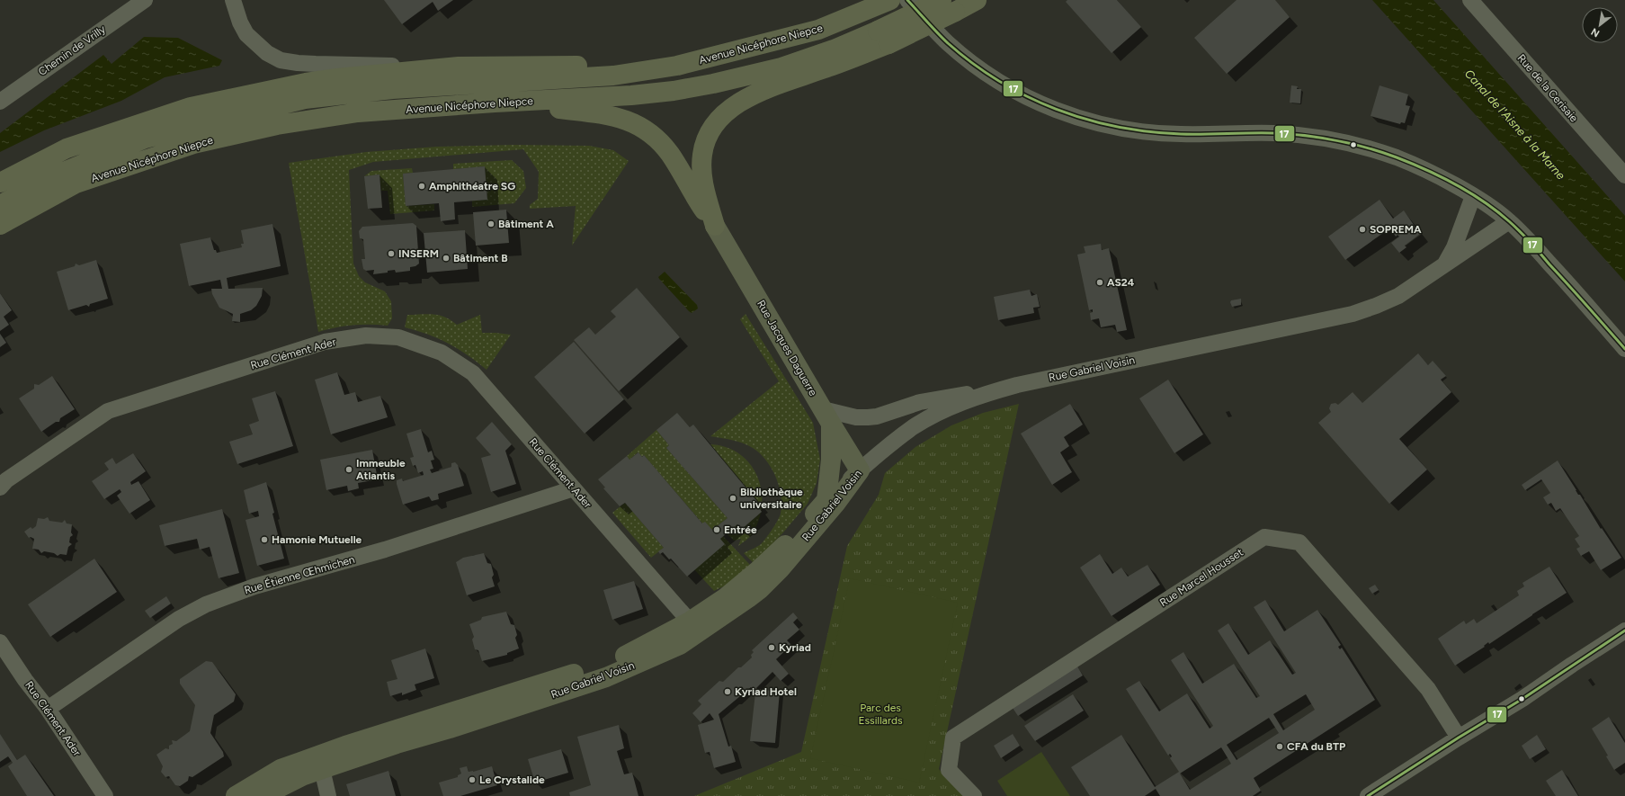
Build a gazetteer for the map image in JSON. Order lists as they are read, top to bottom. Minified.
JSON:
{"streets":{"highway":["Avenue Nicéphore Niepce"],"main road":["Rue Jacques Daguerre","Rue Gabriel Voisin"],"street":["Chemin de Vrilly","Rue de la Cerisaie","Rue Clément Ader","Rue Étienne Œhmichen","Rue Marcel Housset"]},"crossings":[["Rue Jacques Daguerre","Rue Gabriel Voisin"],["Rue Clément Ader","Rue Étienne Œhmichen"]],"water":["Canal de l'Aisne à la Marne"],"parks":["Parc des Essillards"],"places":["Amphithéatre SG","Bâtiment A","SOPREMA","INSERM","Bâtiment B","AS24","Immeuble Atlantis","Bibliothèque universitaire","Entrée","Hamonie Mutuelle","Kyriad","Kyriad Hotel","CFA du BTP","Le Crystalide"],"lines":["transit line 17"],"north":"bottom left"}
